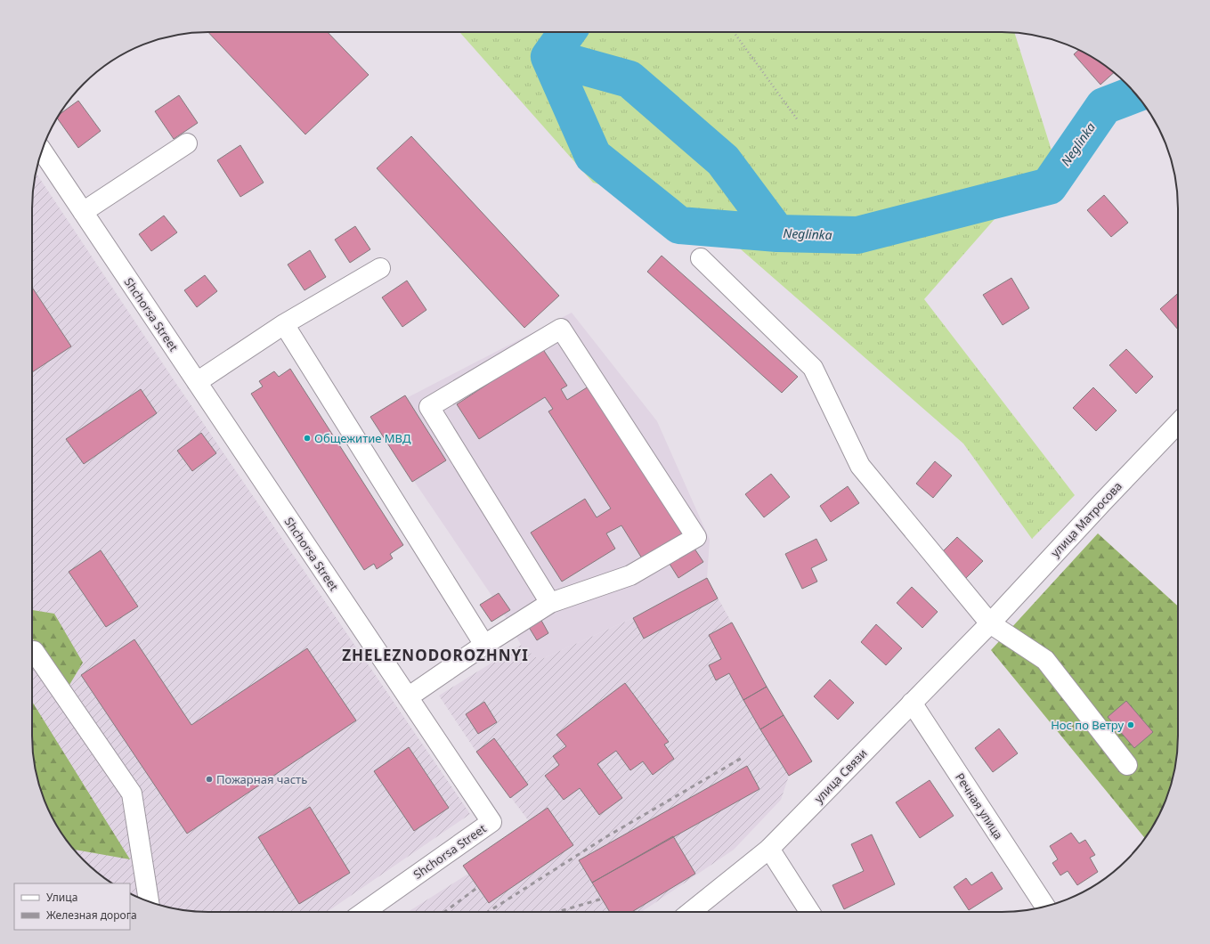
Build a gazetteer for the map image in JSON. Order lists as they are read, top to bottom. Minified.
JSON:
{"streets":{"street":["Shchorsa Street","улица Матросова","улица Связи","Речная улица"]},"crossings":[["улица Матросова","улица Связи"],["улица Связи","Речная улица"]],"districts":["ZHELEZNODOROZHNYI"],"water":["Neglinka"],"places":["Общежитие МВД","Нос по Ветру","Пожарная часть"],"legend":["Улица","Железная дорога"]}
